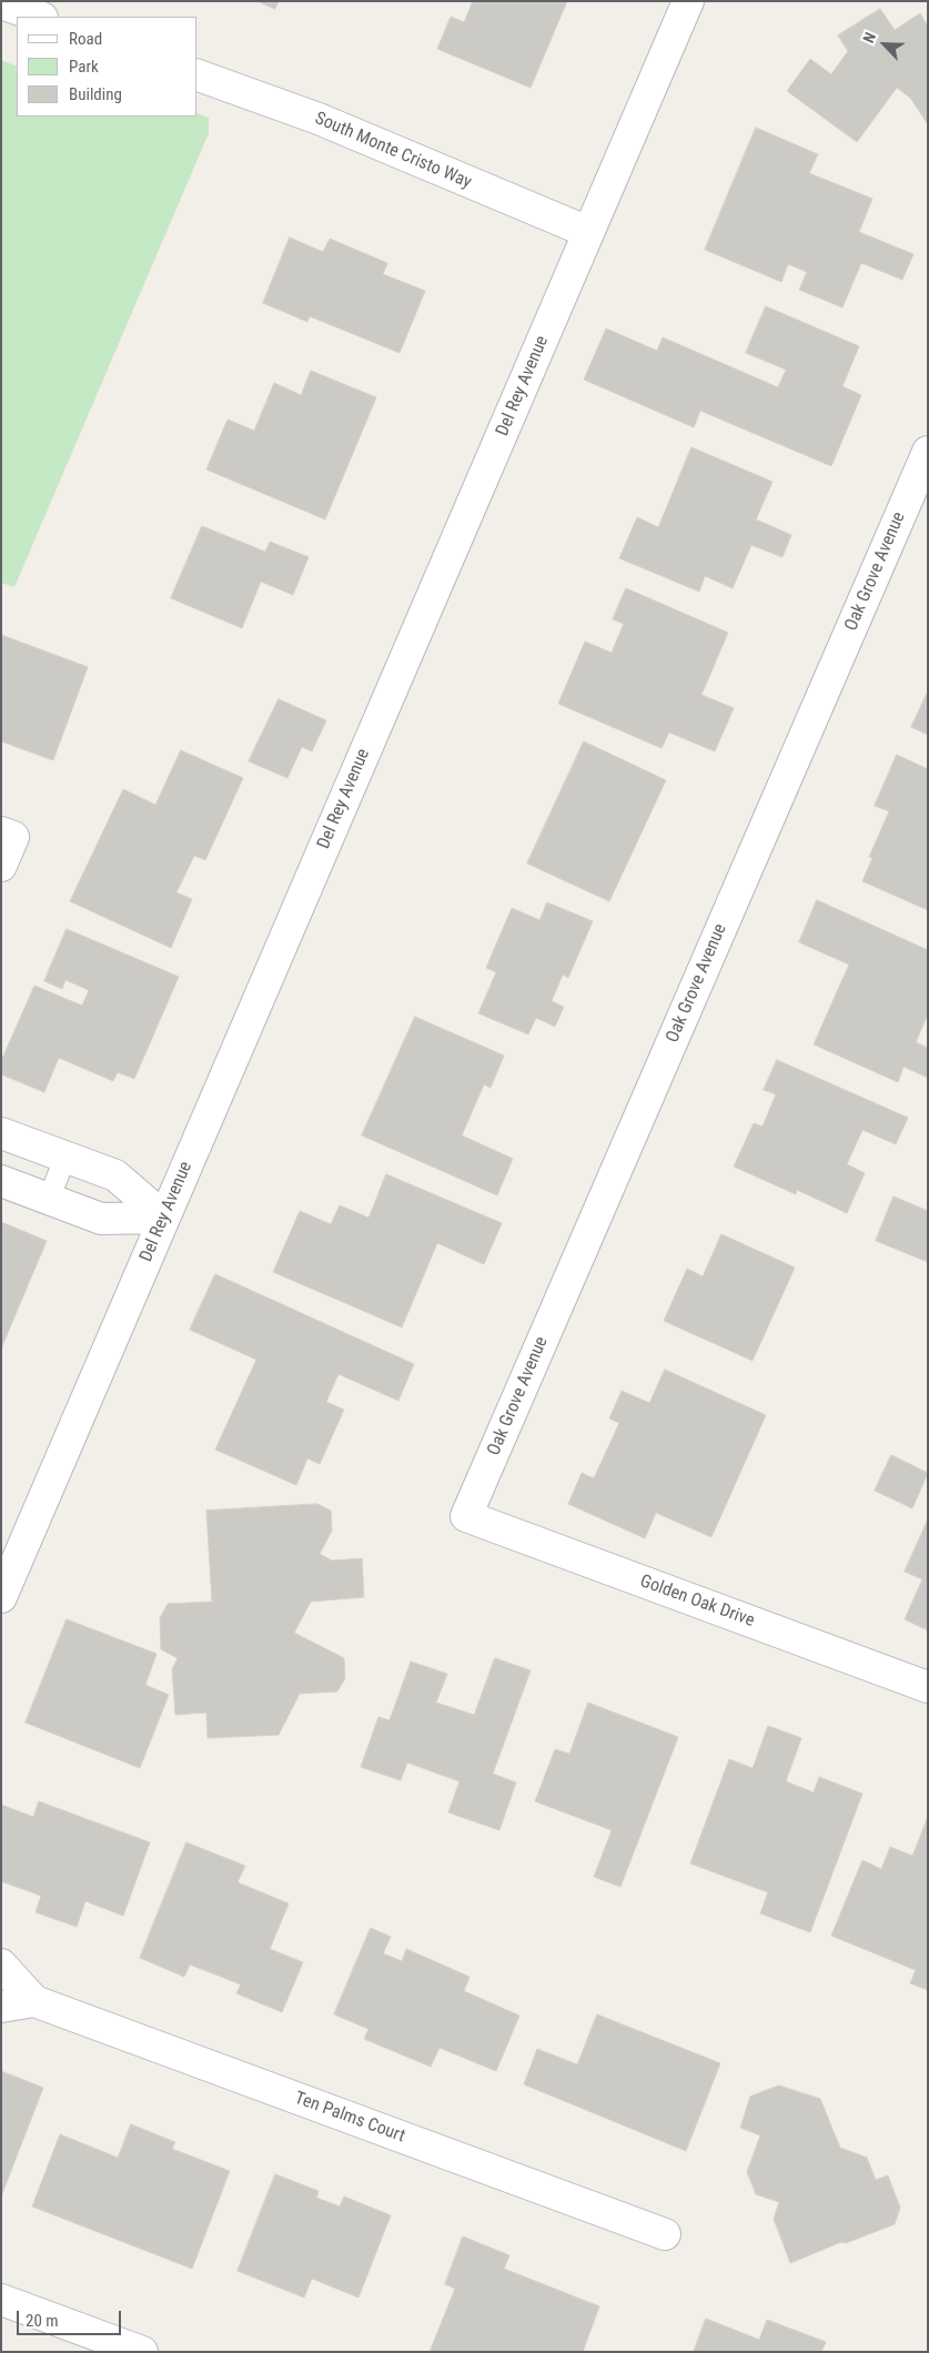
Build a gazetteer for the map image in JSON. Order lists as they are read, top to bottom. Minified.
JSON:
{"streets":{"street":["South Monte Cristo Way","Del Rey Avenue","Oak Grove Avenue","Golden Oak Drive","Ten Palms Court"]},"crossings":[["South Monte Cristo Way","Del Rey Avenue"],["Oak Grove Avenue","Golden Oak Drive"]],"legend":["Road","Park","Building"],"scale_bar":"20 m","north":"top left"}
